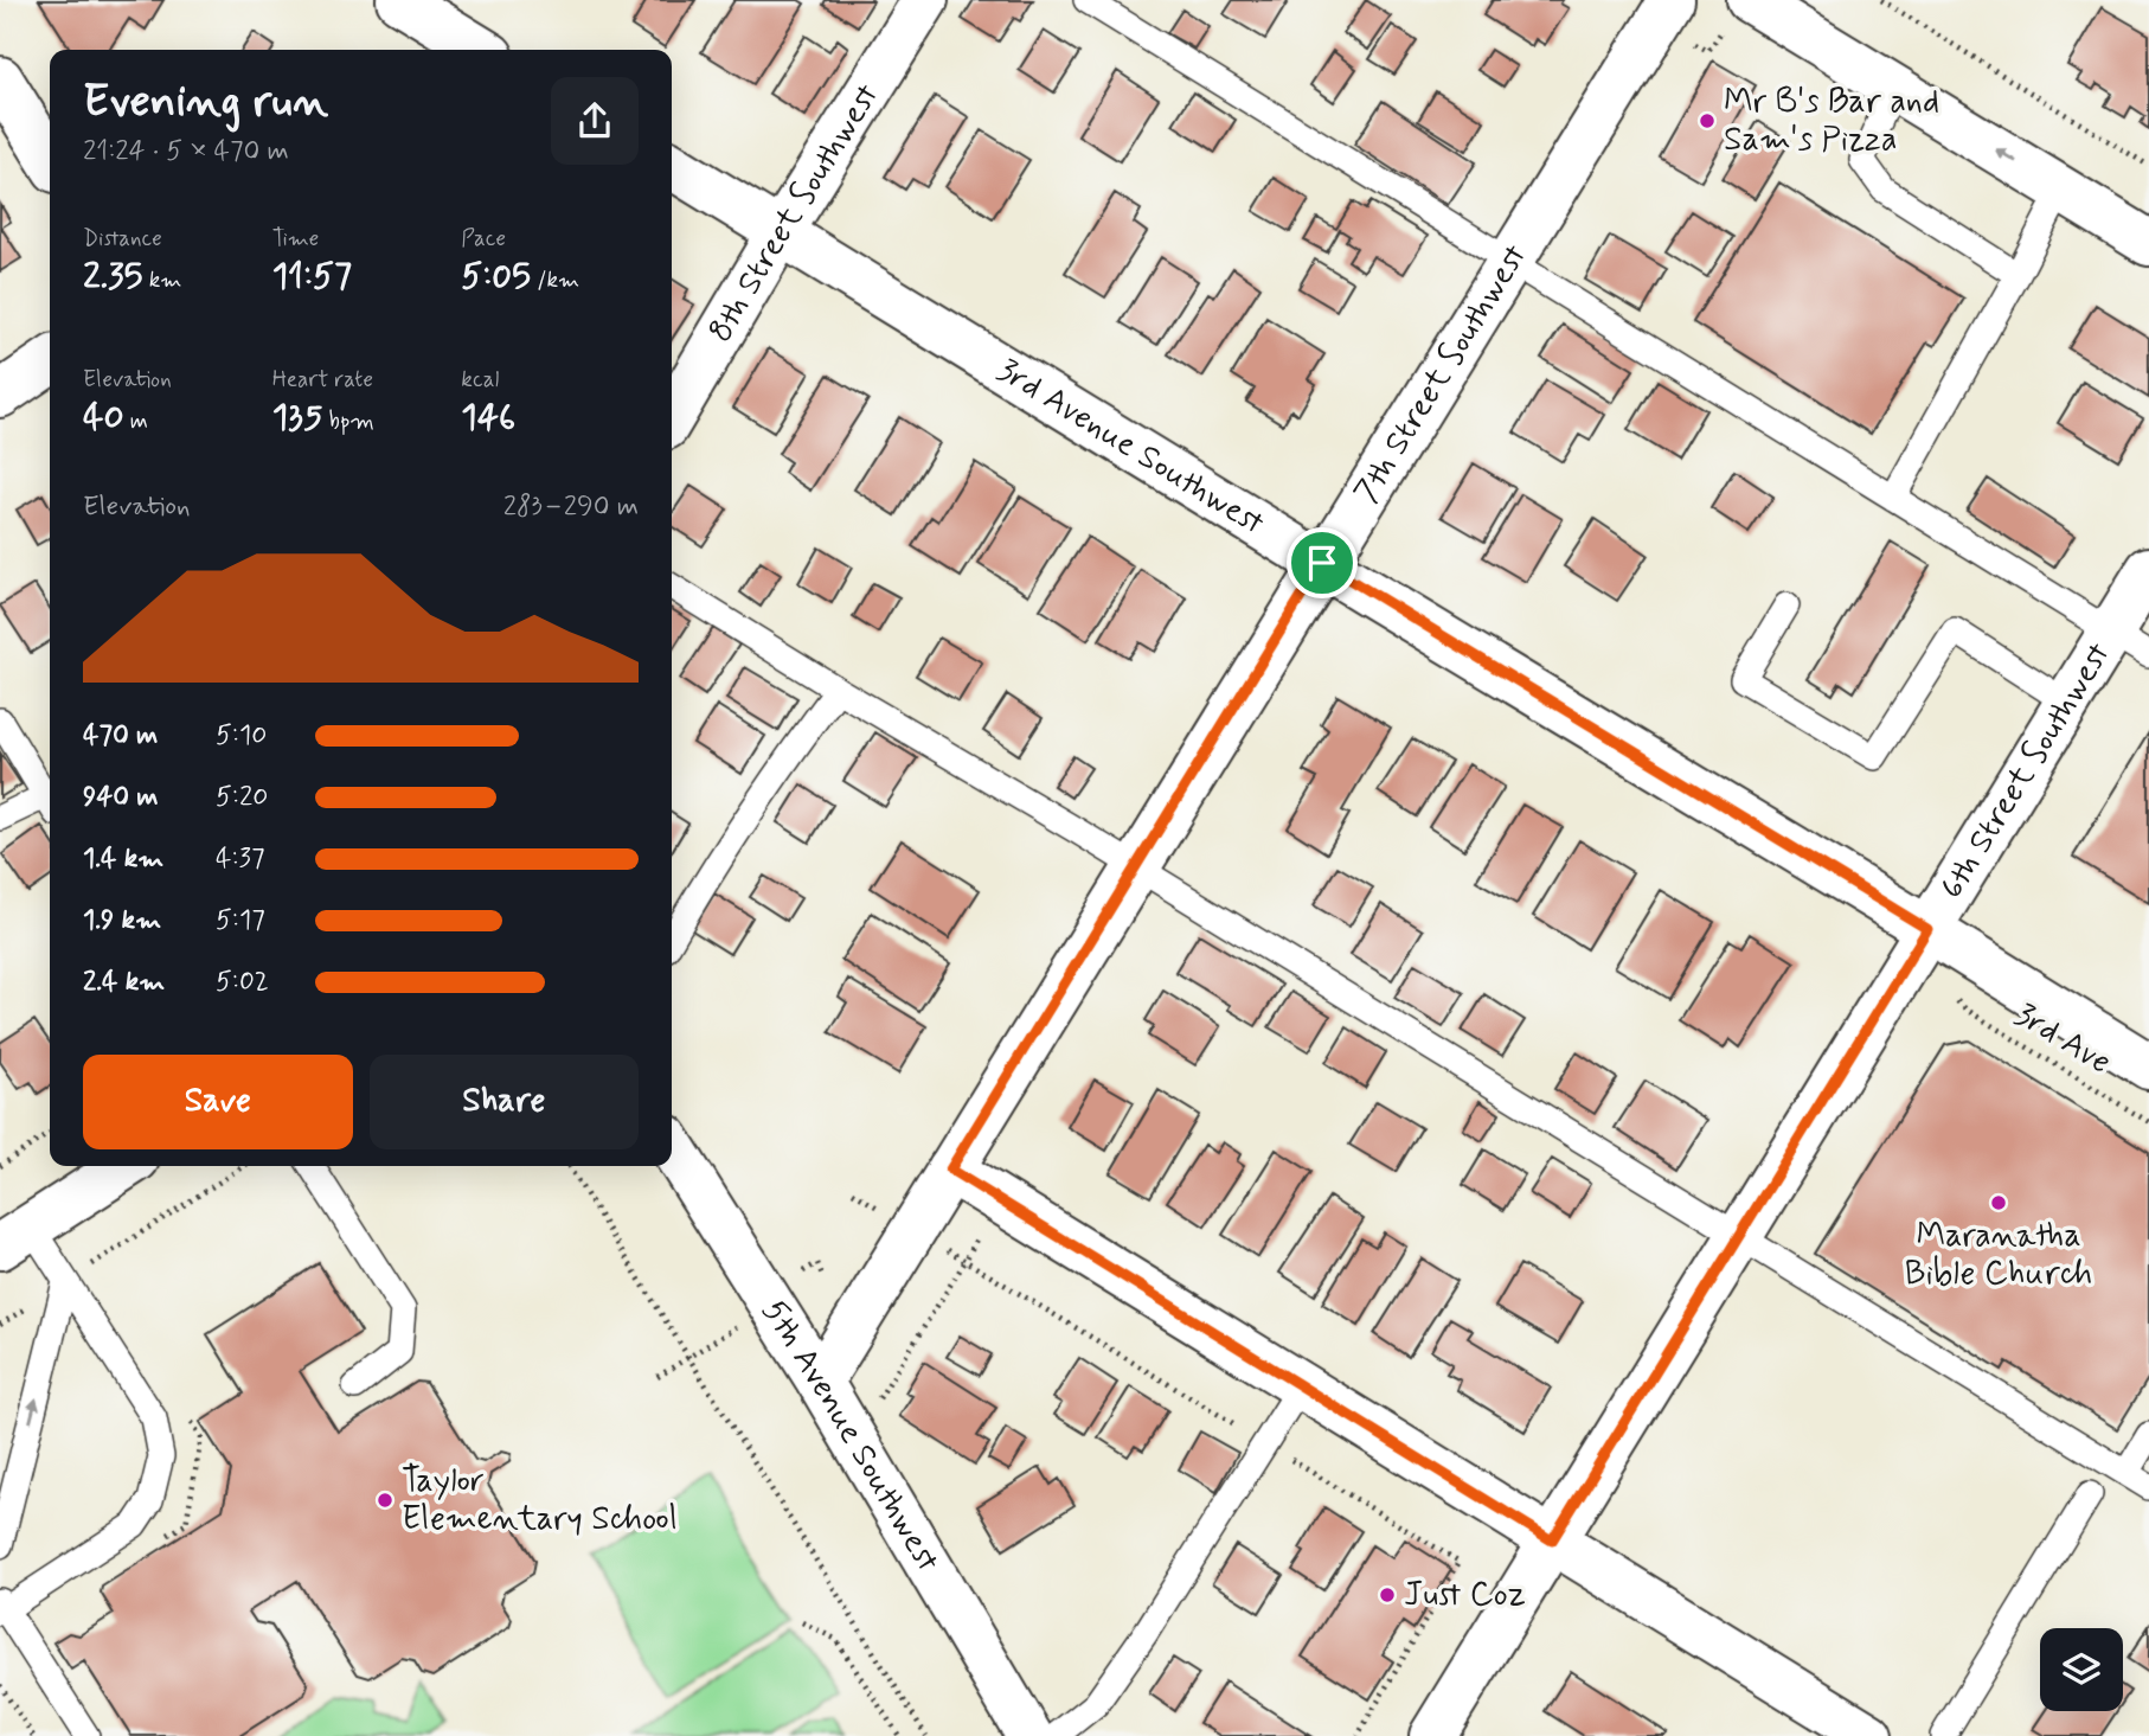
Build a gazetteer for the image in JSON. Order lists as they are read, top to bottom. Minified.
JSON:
{"streets":{"main road":["8th Street Southwest","7th Street Southwest","3rd Avenue Southwest","6th Street Southwest","5th Avenue Southwest"],"path":["3rd Ave"]},"crossings":[["8th Street Southwest","3rd Avenue Southwest"],["7th Street Southwest","3rd Avenue Southwest"],["7th Street Southwest","5th Avenue Southwest"],["3rd Avenue Southwest","6th Street Southwest"]],"places":["Mr B's Bar and Sam's Pizza","Maranatha Bible Church","Taylor Elementary School","Just Coz"],"page":{"heading":["Evening run","21:24 · 5 × 470 m"],"stats":[["Distance","2.35 km"],["Time","11:57"],["Pace","5:05 /km"],["Elevation","40 m"],["Heart rate","135 bpm"],["kcal","146"]],"chart":["Elevation","283–290 m"],"list":[{"name":"470 m","note":"5:10"},{"name":"940 m","note":"5:20"},{"name":"1.4 km","note":"4:37"},{"name":"1.9 km","note":"5:17"},{"name":"2.4 km","note":"5:02"}],"buttons":["Save","Share"]}}
